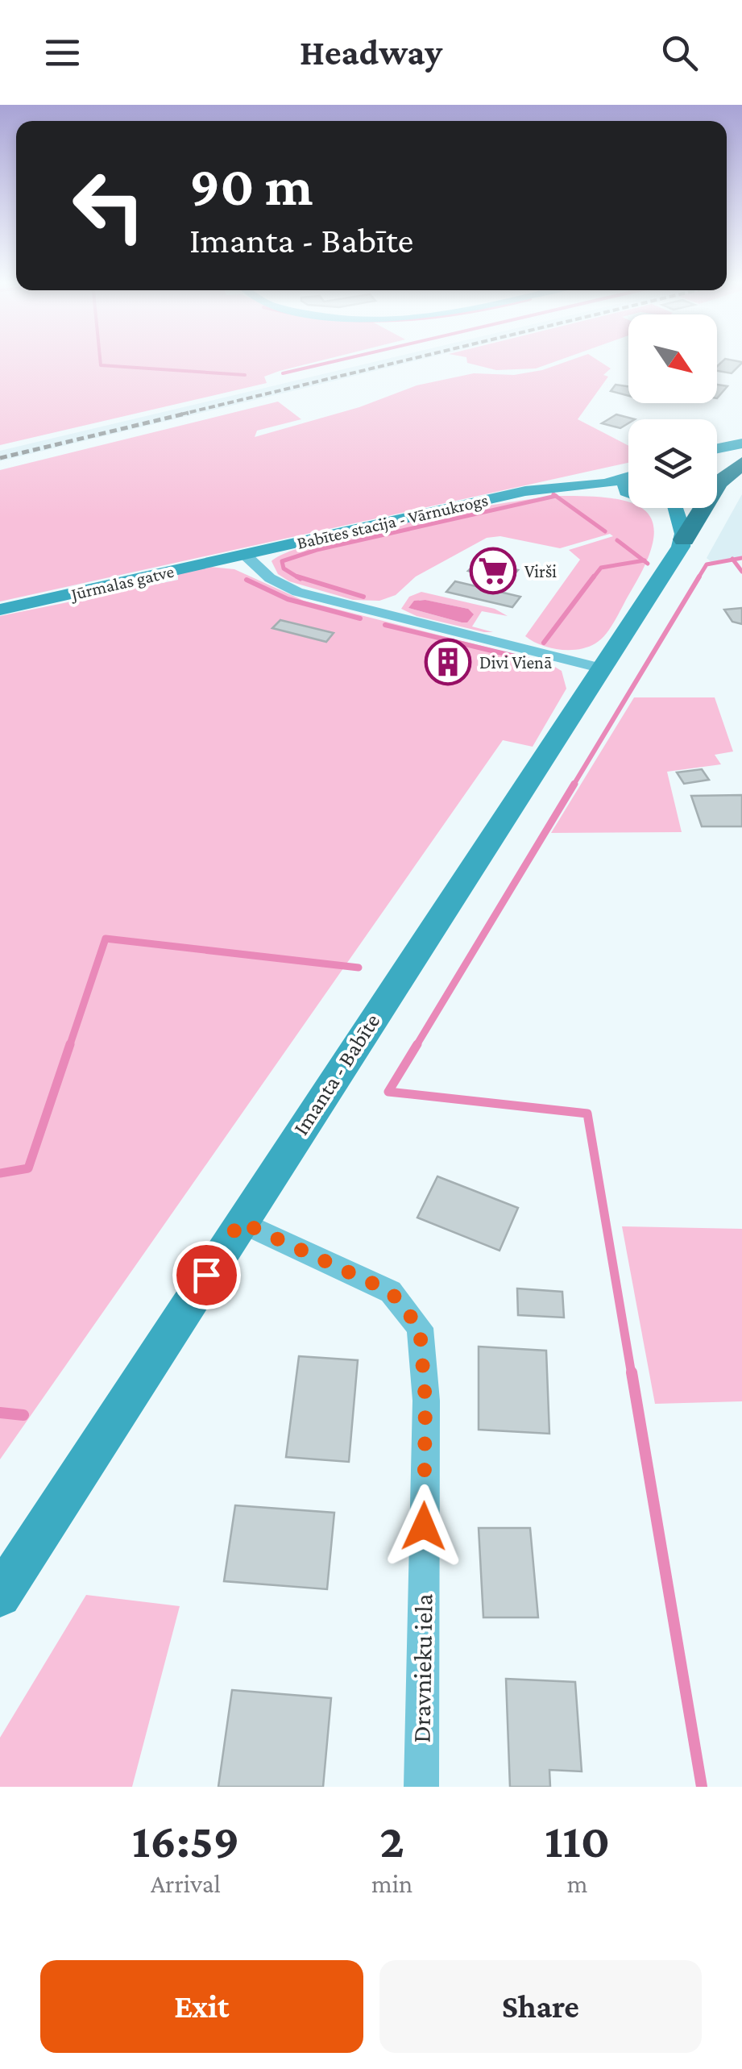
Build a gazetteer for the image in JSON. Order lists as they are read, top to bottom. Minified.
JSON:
{"streets":{"main road":["Babītes stacija - Vārnukrogs","Jūrmalas gatve","Imanta - Babīte"],"street":["Dravnieku iela"]},"crossings":[["Babītes stacija - Vārnukrogs","Jūrmalas gatve"],["Imanta - Babīte","Dravnieku iela"]],"places":{"supermarket":["Virši"],"building":["Divi Vienā"]},"north":"bottom right","page":{"header":"Headway","turn":["90 m","Imanta - Babīte"],"eta":["16:59","Arrival","2","min","110","m"],"buttons":["Exit","Share"]}}
